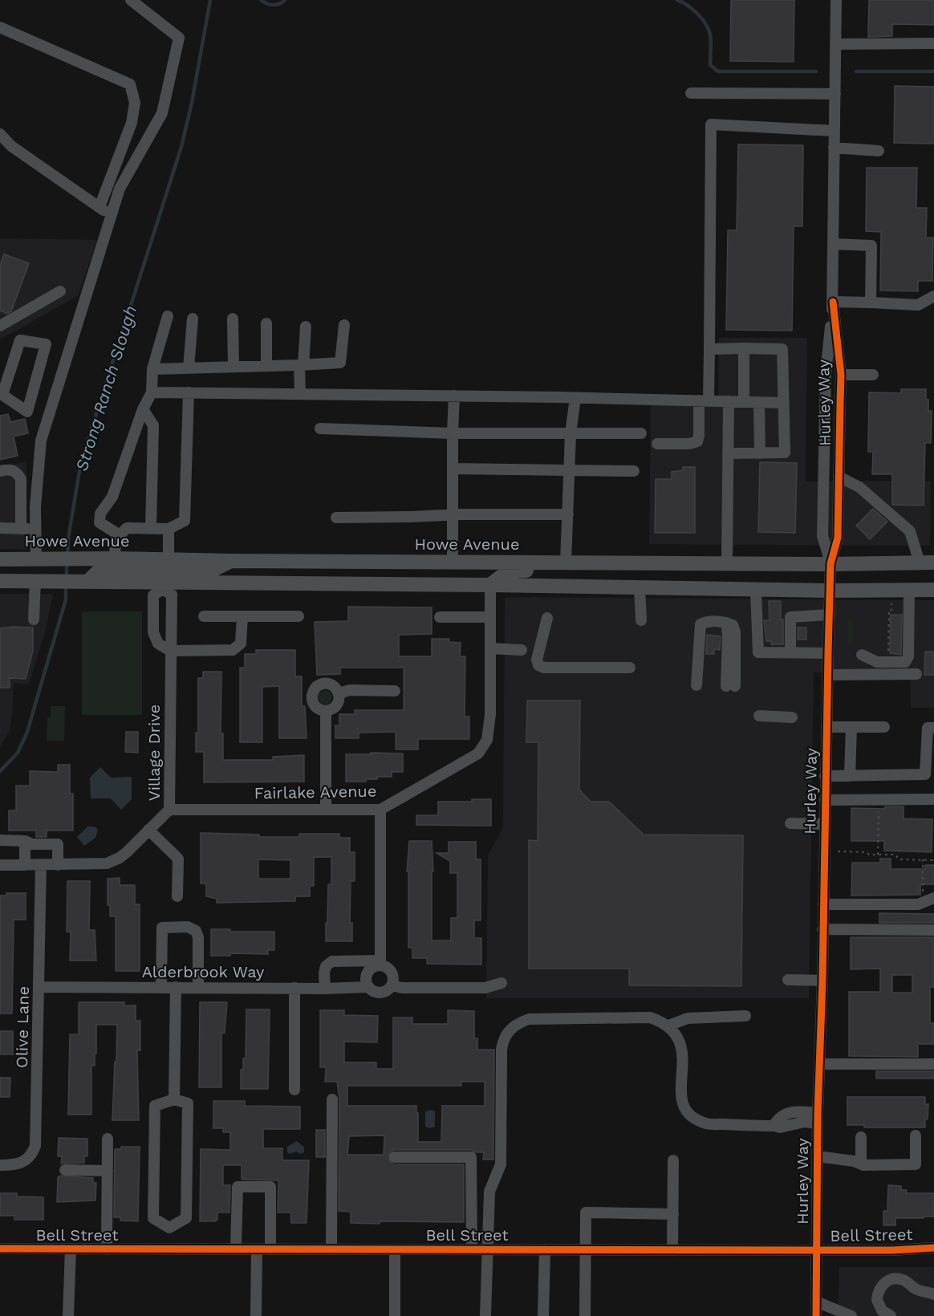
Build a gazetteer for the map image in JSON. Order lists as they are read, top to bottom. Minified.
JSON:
{"streets":{"main road":["Howe Avenue"],"street":["Hurley Way","Village Drive","Fairlake Avenue","Alderbrook Way","Olive Lane","Bell Street"]},"crossings":[["Hurley Way","Howe Avenue"],["Hurley Way","Bell Street"],["Village Drive","Fairlake Avenue"],["Village Drive","Olive Lane"],["Alderbrook Way","Olive Lane"]],"water":["Strong Ranch Slough"]}
